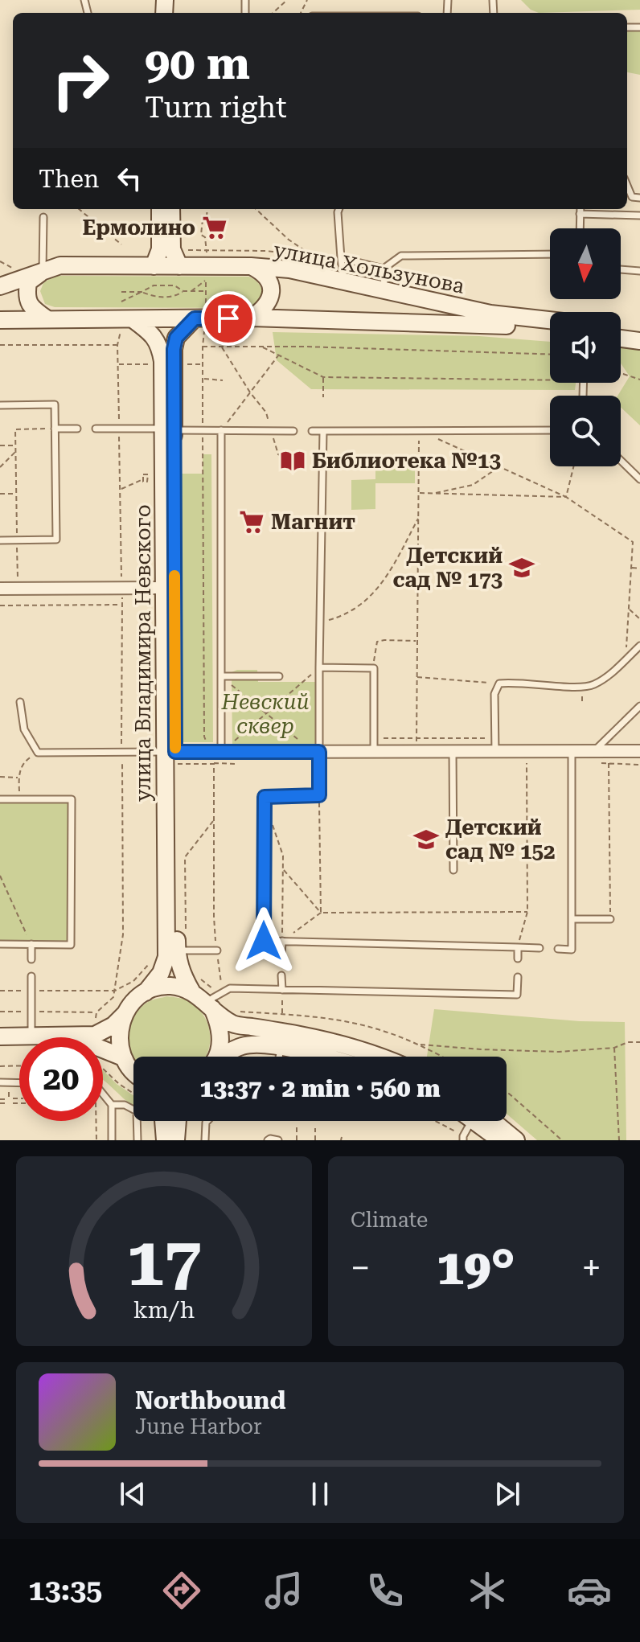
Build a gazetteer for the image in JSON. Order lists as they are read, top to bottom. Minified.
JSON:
{"streets":{"main road":["улица Хользунова","улица Владимира Невского"]},"crossings":[["улица Хользунова","улица Владимира Невского"]],"parks":["Невский сквер"],"places":{"supermarket":["Ермолино","Магнит"],"library":["Библиотека №13"],"school or university":["Детский сад № 173","Детский сад № 152"]},"north":"bottom","page":{"turn":["90 m","Turn right"],"then":"Then","limit":"20","trip":"13:37 · 2 min · 560 m","tile":"Climate","heat":["−","19°","+"],"song":["Northbound","June Harbor"],"tabs":"13:35","gauge":["17","km/h"]}}
